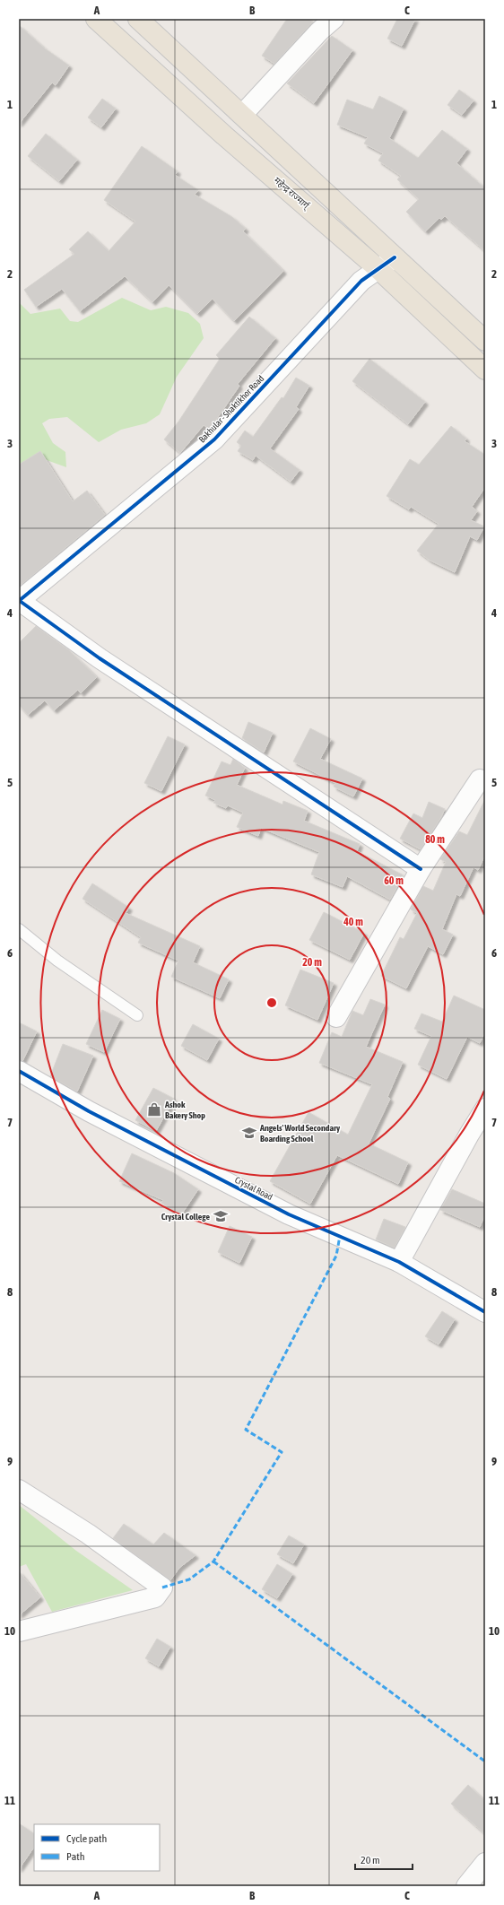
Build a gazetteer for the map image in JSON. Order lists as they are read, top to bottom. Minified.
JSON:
{"streets":{"highway":["महेन्द्र राज्मार्ग्"],"street":["Bakhular - Shaktikhor Road","Crystal Road"]},"crossings":[["महेन्द्र राज्मार्ग्","Bakhular - Shaktikhor Road"]],"places":{"shop":["Ashok Bakery Shop"],"school or university":["Angels' World Secondary Boarding School","Crystal College"]},"legend":["Cycle path","Path"],"scale_bar":"20 m","grid":{"columns":["A","B","C"],"rows":["1","2","3","4","5","6","7","8","9","10","11"]},"rings":["80 m","60 m","40 m","20 m"]}
